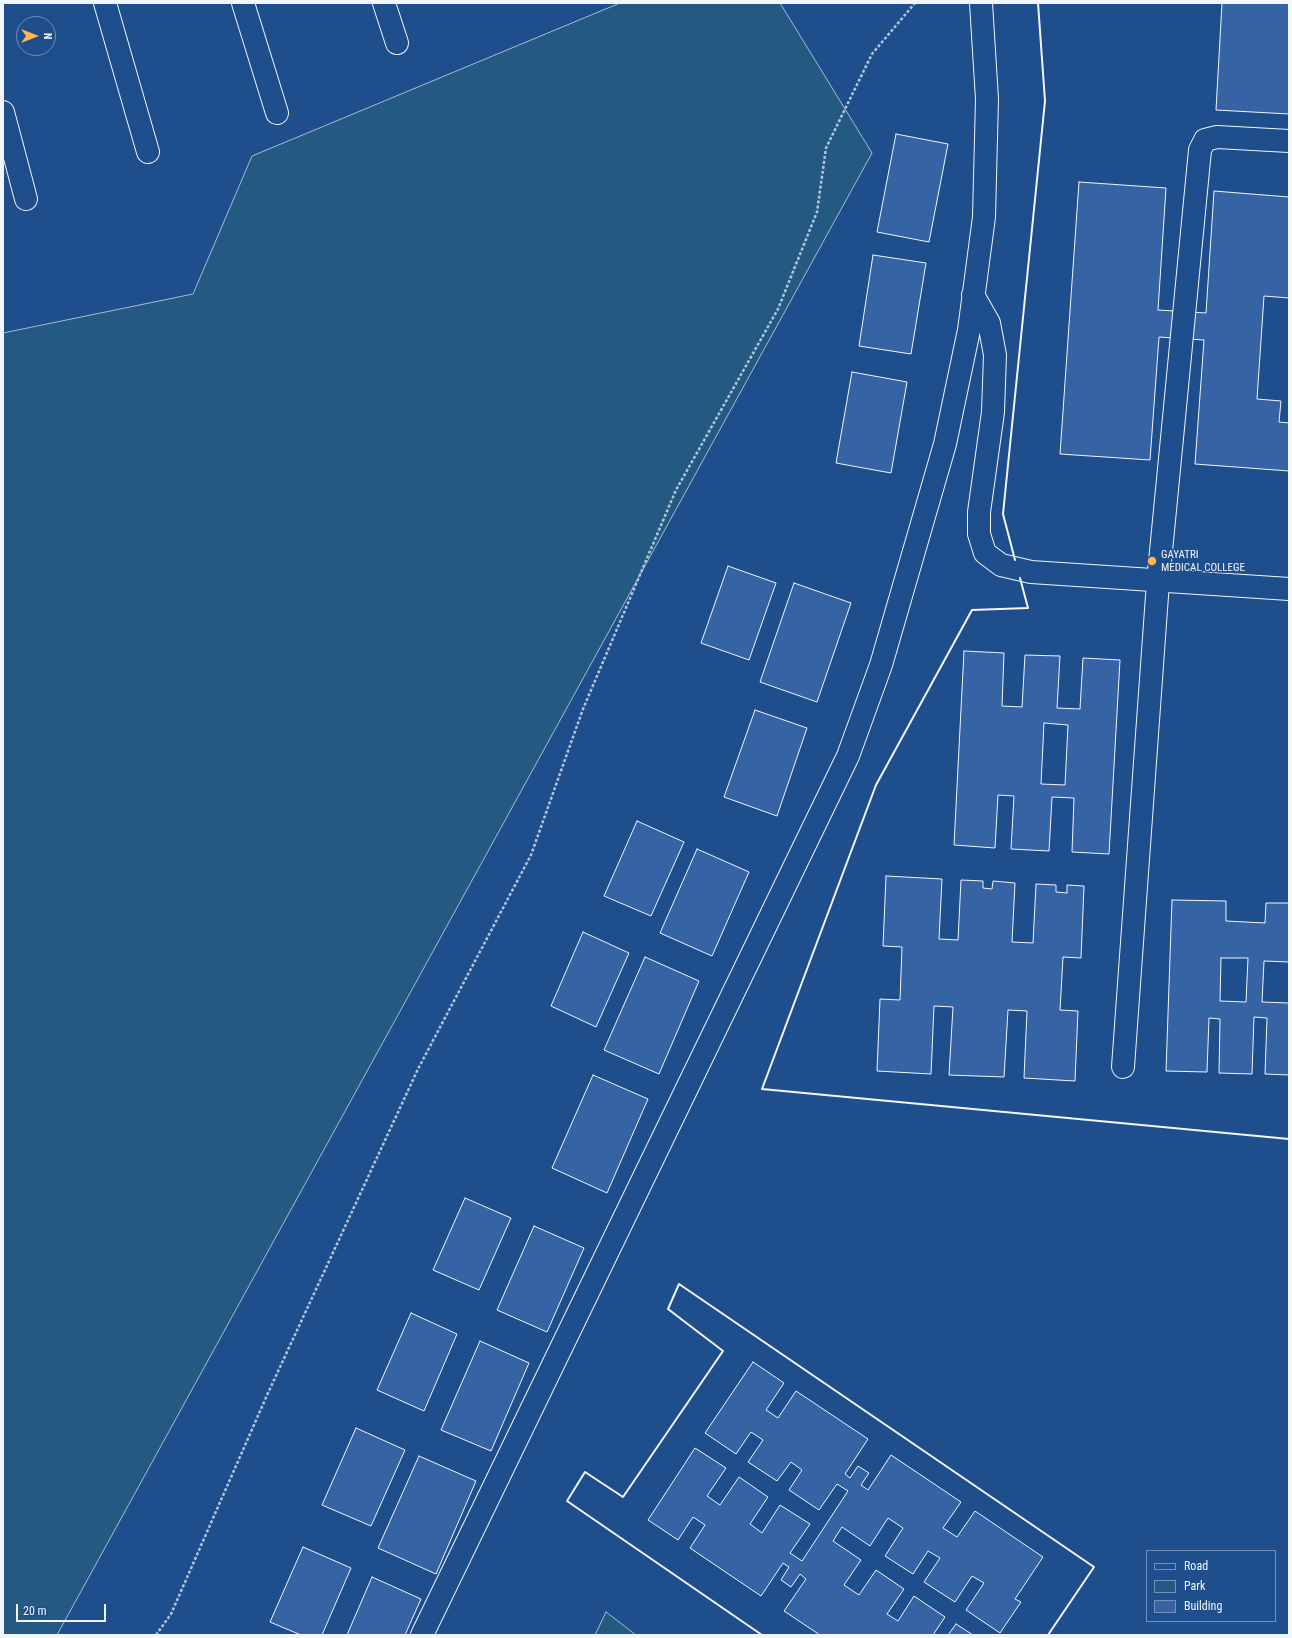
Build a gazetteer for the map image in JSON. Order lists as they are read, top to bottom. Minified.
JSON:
{"places":["GAYATRI MEDICAL COLLEGE"],"legend":["Road","Park","Building"],"scale_bar":"20 m","north":"right"}
